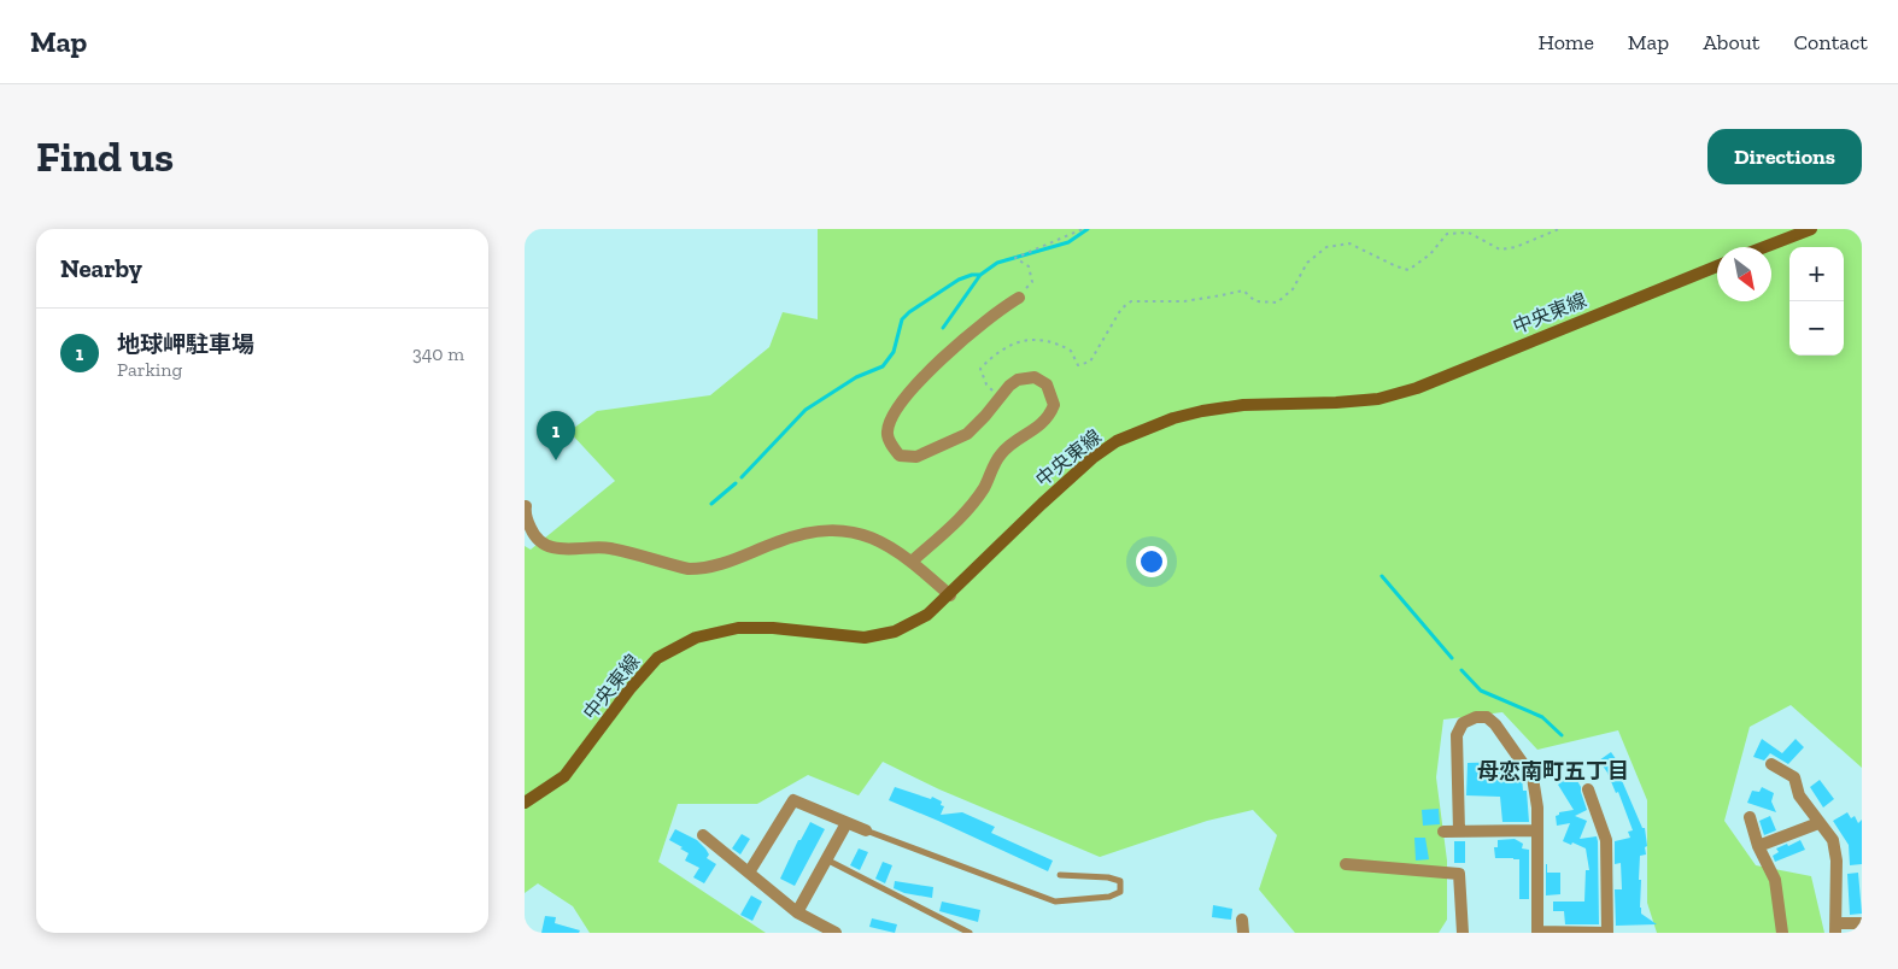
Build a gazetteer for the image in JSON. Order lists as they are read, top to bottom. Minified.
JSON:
{"streets":{"street":["中央東線"]},"districts":["母恋南町五丁目"],"north":"bottom right","page":{"header":"Map","nav":["Home","Map","About","Contact"],"buttons":"Directions","title":"Find us","heading":"Nearby","map_buttons":["+","−"],"list":[{"mark":"1","name":"地球岬駐車場","note":"Parking","value":"340 m"}],"pins":"1"}}
